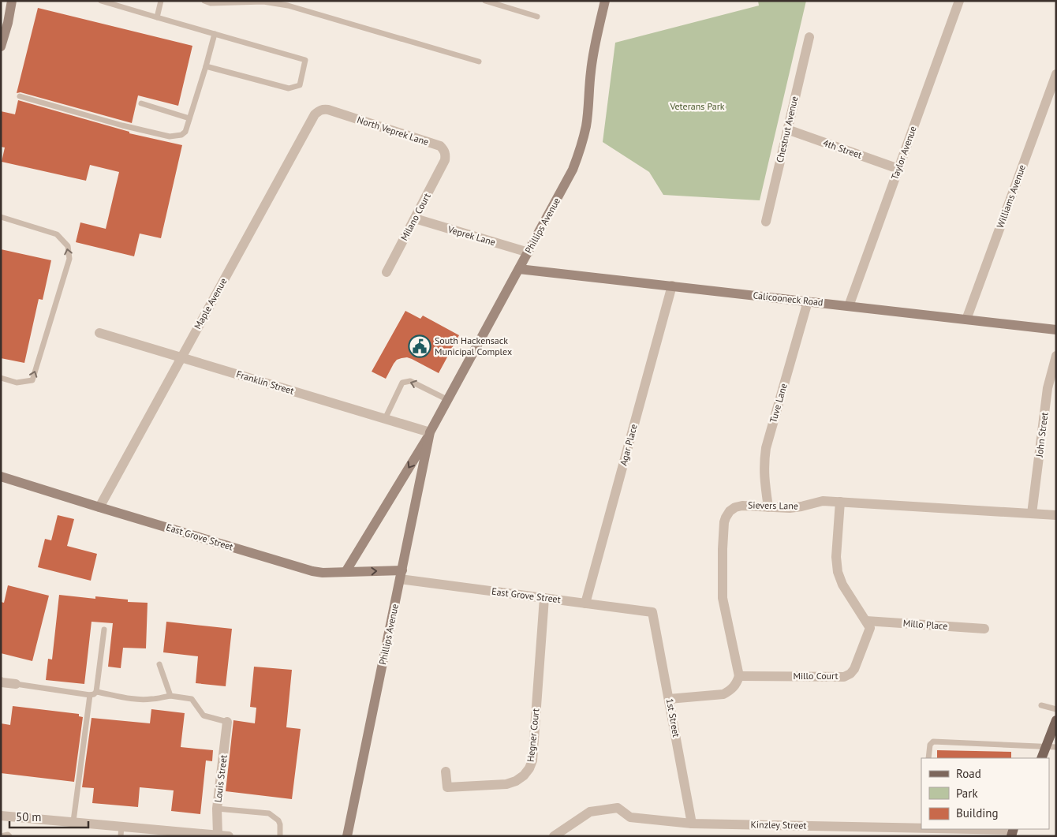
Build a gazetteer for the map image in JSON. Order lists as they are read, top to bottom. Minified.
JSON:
{"streets":{"street":["Chestnut Avenue","North Veprek Lane","4th Street","Taylor Avenue","Williams Avenue","Milano Court","Phillips Avenue","Veprek Lane","Calicooneck Road","Maple Avenue","Franklin Street","Tuve Lane","John Street","Agar Place","Sievers Lane","East Grove Street","Millo Place","Millo Court","1st Street","Hegner Court","Louis Street","Kinzley Street"]},"crossings":[["Chestnut Avenue","4th Street"],["North Veprek Lane","Milano Court"],["North Veprek Lane","Maple Avenue"],["4th Street","Taylor Avenue"],["Taylor Avenue","Calicooneck Road"],["Williams Avenue","Calicooneck Road"],["Milano Court","Veprek Lane"],["Phillips Avenue","Veprek Lane"],["Phillips Avenue","Calicooneck Road"],["Phillips Avenue","Franklin Street"],["Phillips Avenue","East Grove Street"],["Calicooneck Road","Tuve Lane"],["Calicooneck Road","Agar Place"],["Maple Avenue","Franklin Street"],["Maple Avenue","East Grove Street"],["Tuve Lane","Sievers Lane"],["John Street","Sievers Lane"],["Agar Place","East Grove Street"],["Sievers Lane","Millo Court"],["East Grove Street","1st Street"],["East Grove Street","Hegner Court"],["Millo Place","Millo Court"],["1st Street","Kinzley Street"]],"parks":["Veterans Park"],"places":{"public building":["South Hackensack Municipal Complex"]},"legend":["Road","Park","Building"],"scale_bar":"50 m"}
